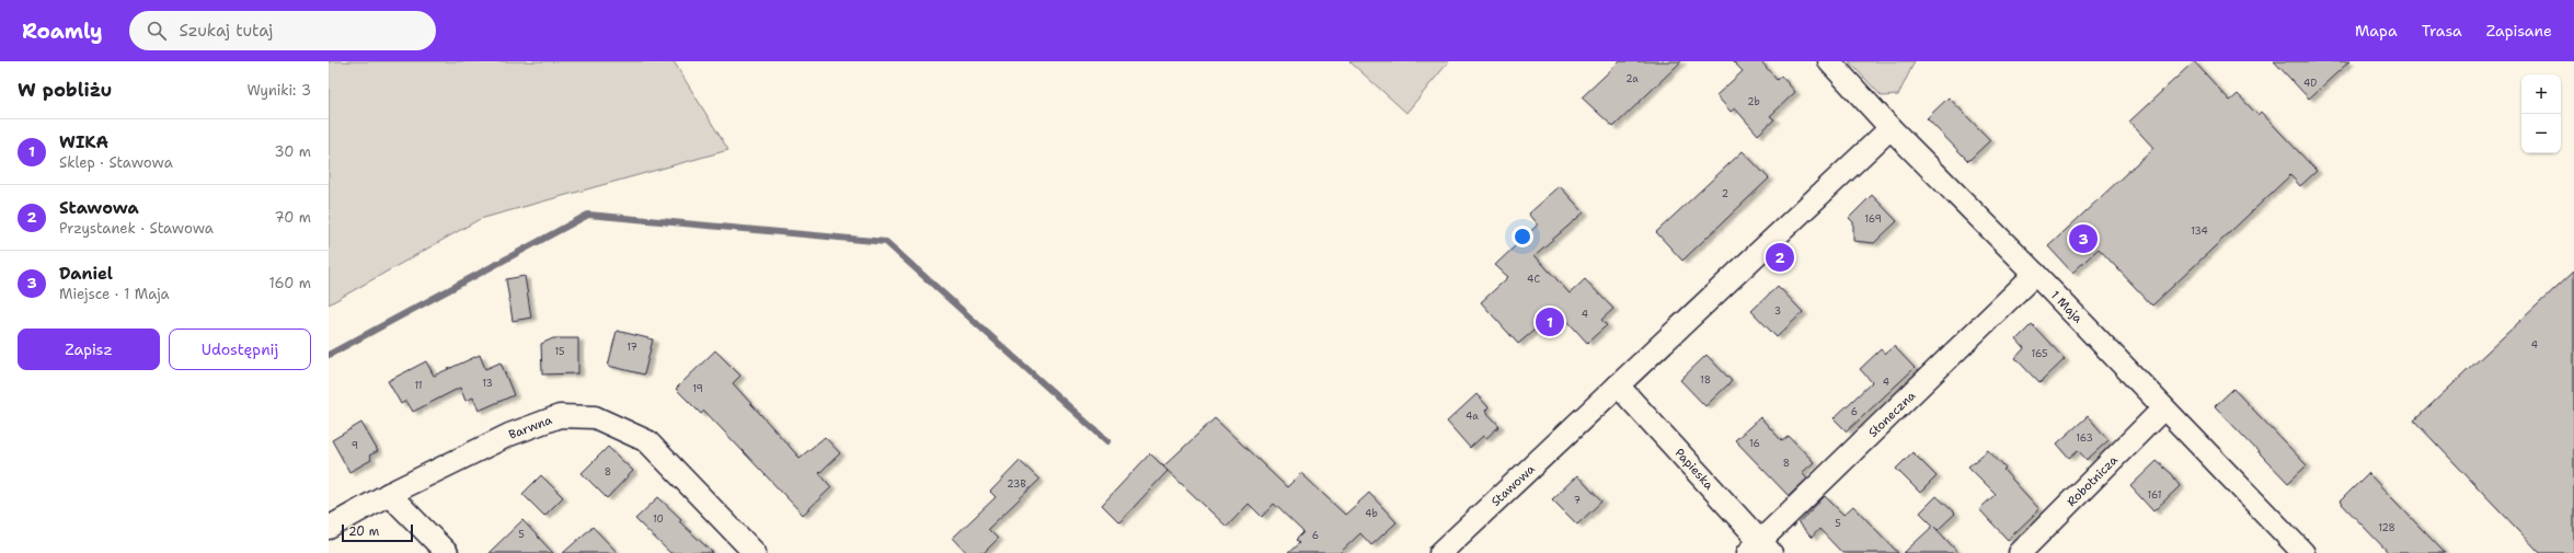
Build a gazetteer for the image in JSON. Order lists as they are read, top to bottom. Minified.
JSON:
{"streets":{"street":["1 Maja","Słoneczna","Barwna","Papieska","Robotnicza","Stawowa"]},"crossings":[["1 Maja","Słoneczna"],["1 Maja","Robotnicza"],["1 Maja","Stawowa"],["Słoneczna","Papieska"],["Papieska","Stawowa"]],"house_numbers":["2a","4D","2b","2","169","134","4C","3","4","4","17","15","165","18","4","13","11","19","6","4a","163","16","9","8","8","23B","161","7","4b","10","5","128","5","6"],"scale_bar":"20 m","page":{"header":"Roamly","search":"Szukaj tutaj","nav":["Mapa","Trasa","Zapisane"],"heading":["W pobliżu","Wyniki: 3"],"map_buttons":["+","−"],"list":[{"mark":"1","name":"WIKA","note":"Sklep · Stawowa","value":"30 m"},{"mark":"2","name":"Stawowa","note":"Przystanek · Stawowa","value":"70 m"},{"mark":"3","name":"Daniel","note":"Miejsce · 1 Maja","value":"160 m"}],"pins":["3","2","1"],"buttons":["Zapisz","Udostępnij"],"scale":"20 m"}}
